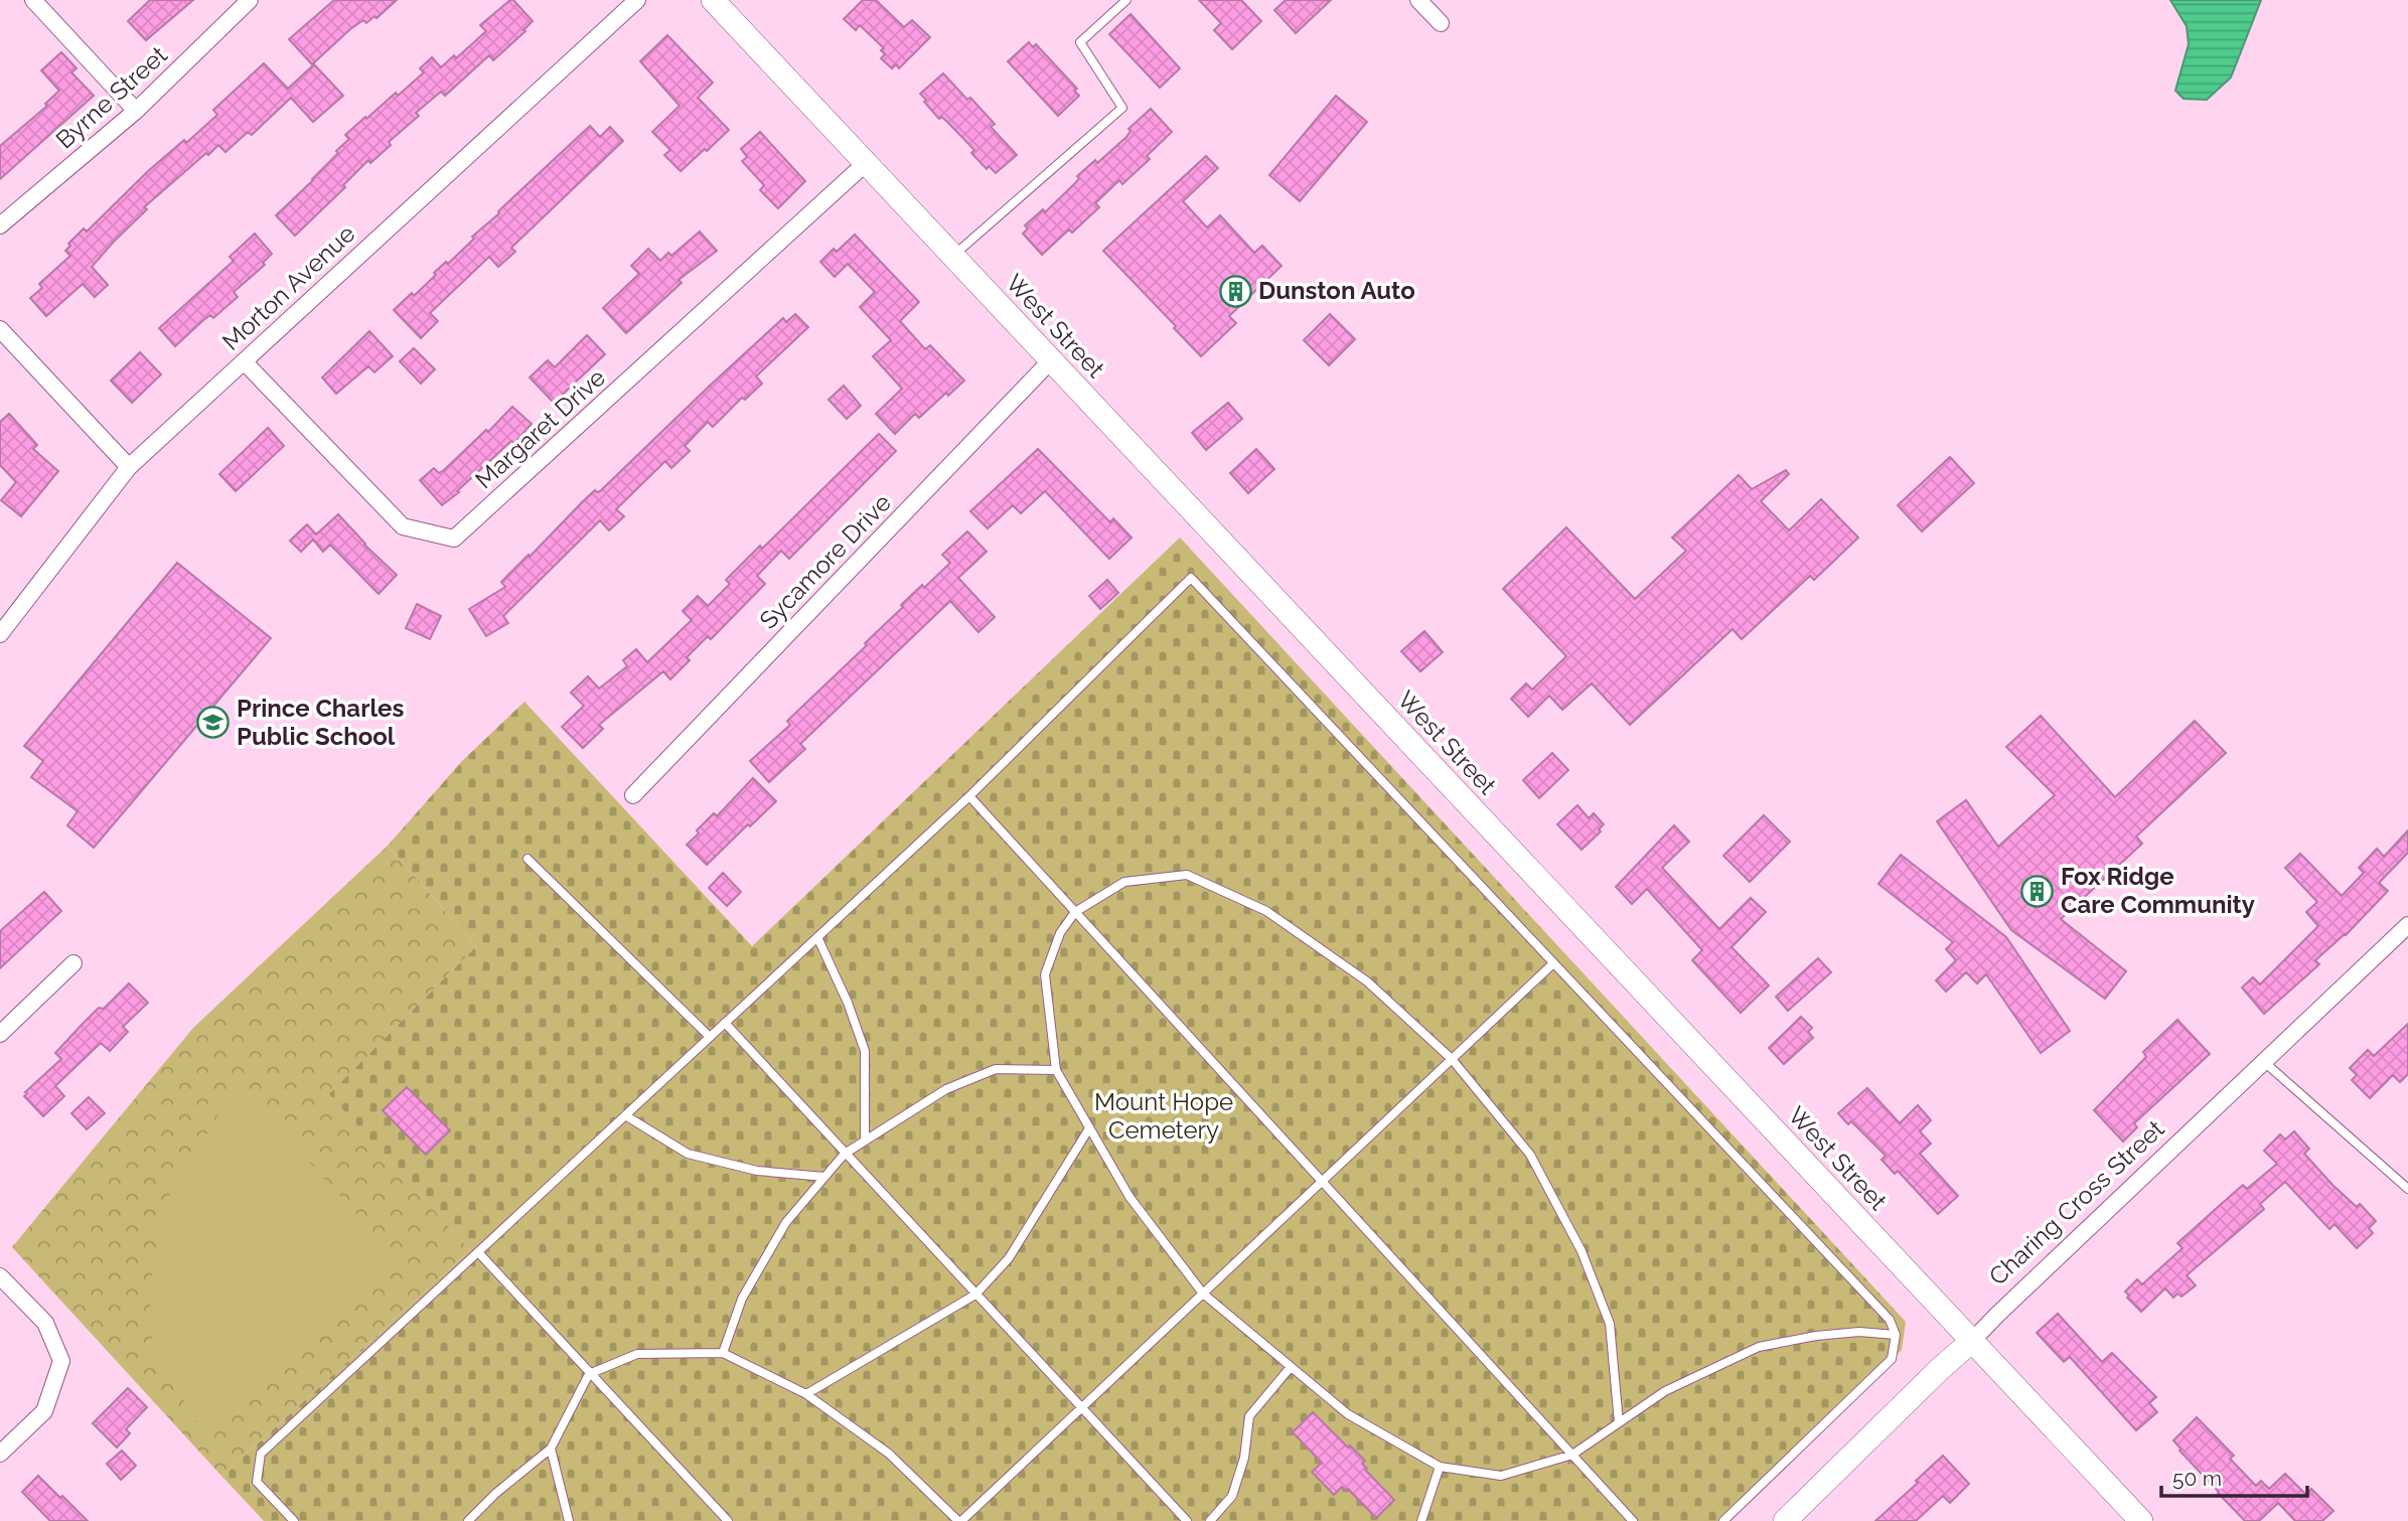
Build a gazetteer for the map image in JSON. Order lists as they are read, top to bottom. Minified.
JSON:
{"streets":{"main road":["West Street","Charing Cross Street"],"street":["Byrne Street","Morton Avenue","Margaret Drive","Sycamore Drive"]},"crossings":[["Morton Avenue","Margaret Drive"],["West Street","Margaret Drive"],["West Street","Sycamore Drive"],["West Street","Charing Cross Street"]],"parks":["Mount Hope Cemetery"],"places":{"building":["Dunston Auto","Fox Ridge Care Community"],"school or university":["Prince Charles Public School"]},"scale_bar":"50 m"}
